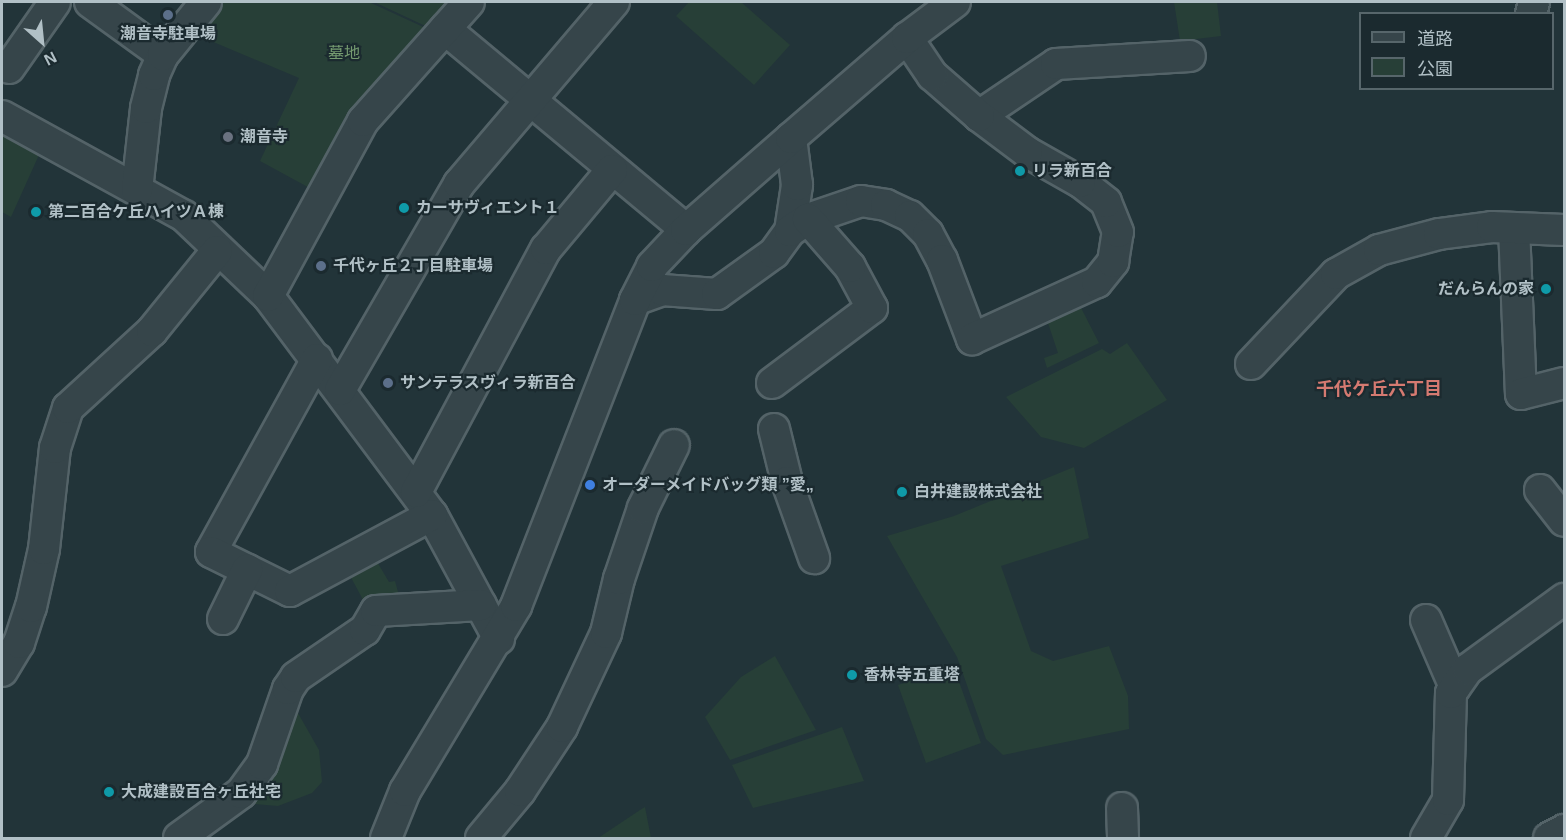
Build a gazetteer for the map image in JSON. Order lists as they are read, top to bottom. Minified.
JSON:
{"districts":["千代ケ丘六丁目"],"parks":["墓地"],"places":["潮音寺駐車場","潮音寺","リラ新百合","カーサヴィエント１","第二百合ケ丘ハイツＡ棟","千代ヶ丘２丁目駐車場","だんらんの家","サンテラスヴィラ新百合","オーダーメイドバッグ類 ”愛„","白井建設株式会社","香林寺五重塔","大成建設百合ヶ丘社宅"],"legend":["道路","公園"],"north":"bottom right"}
